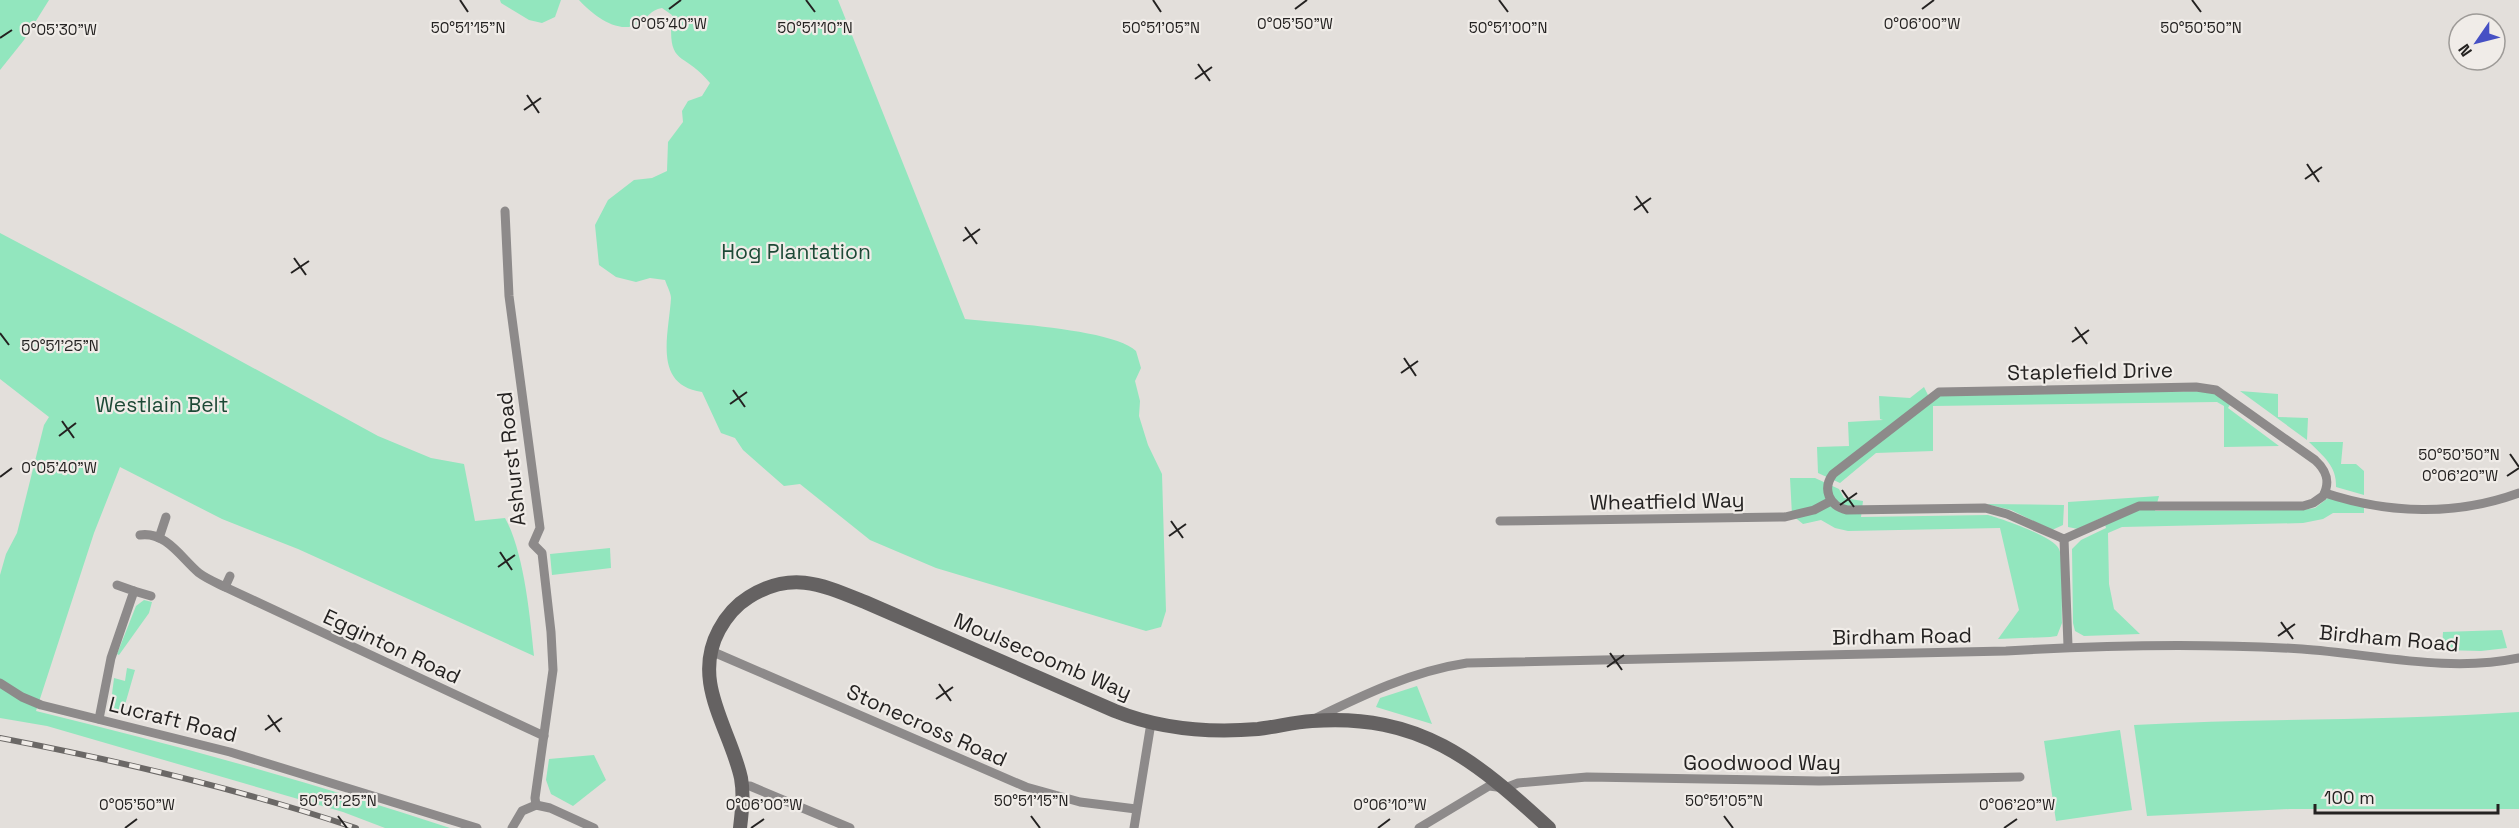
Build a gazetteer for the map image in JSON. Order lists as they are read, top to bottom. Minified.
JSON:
{"streets":{"street":["Staplefield Drive","Ashurst Road","Wheatfield Way","Birdham Road","Egginton Road","Moulsecoomb Way","Lucraft Road","Stonecross Road","Goodwood Way"]},"crossings":[["Staplefield Drive","Wheatfield Way"],["Ashurst Road","Egginton Road"],["Birdham Road","Moulsecoomb Way"],["Moulsecoomb Way","Stonecross Road"],["Moulsecoomb Way","Goodwood Way"]],"parks":["Hog Plantation","Westlain Belt"],"scale_bar":"100 m","north":"bottom left","coordinates":["0°05'50\"W","0°06'00\"W","0°05'40\"W","50°51'15\"N","50°51'10\"N","50°51'05\"N","50°51'00\"N","50°50'50\"N","0°05'30\"W","50°51'25\"N","0°06'20\"W","0°06'10\"W"]}
